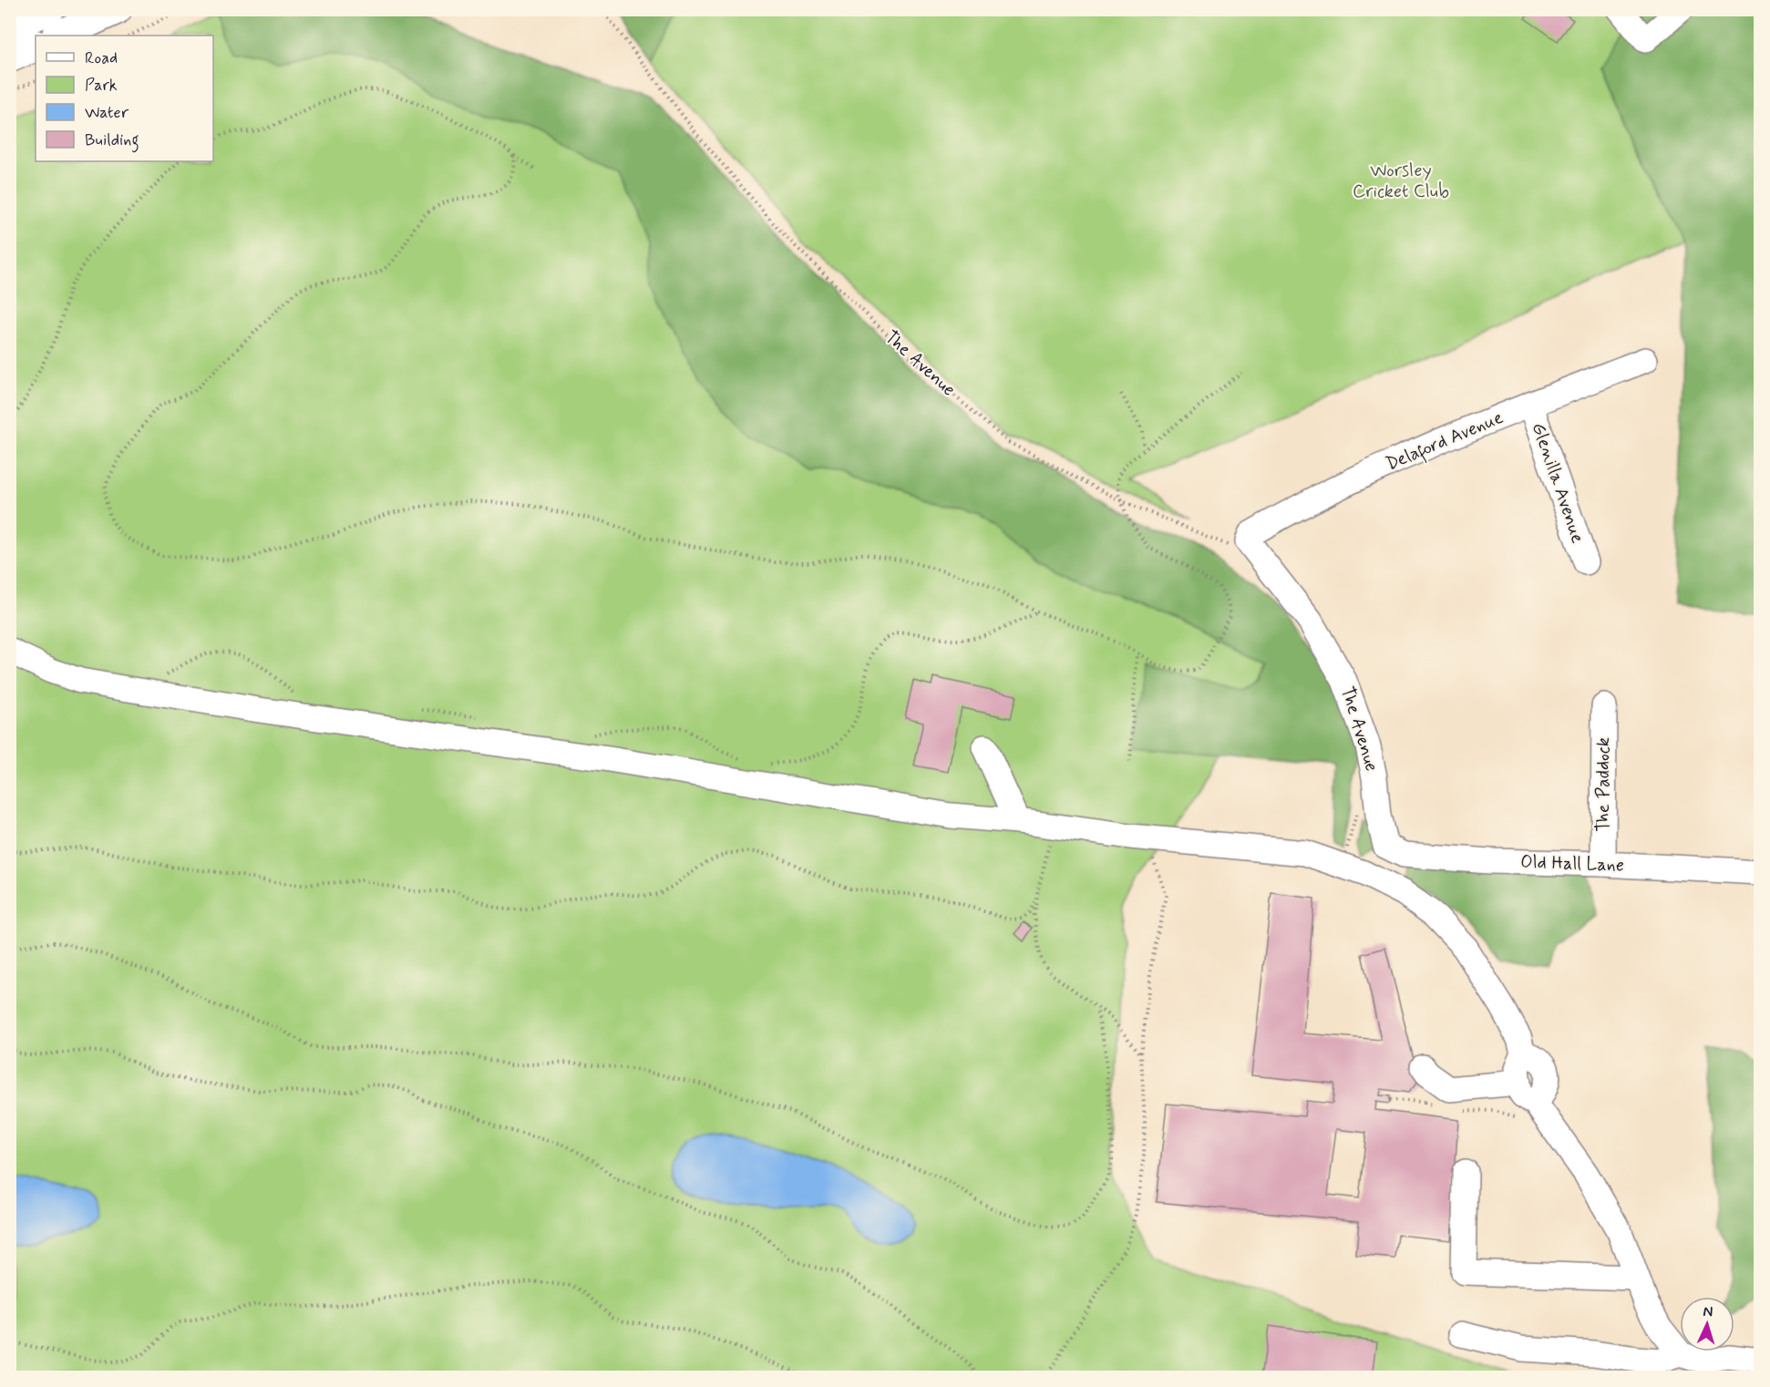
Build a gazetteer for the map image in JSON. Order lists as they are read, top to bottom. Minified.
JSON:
{"streets":{"street":["The Avenue","Delaford Avenue","Glenilla Avenue","The Paddock","Old Hall Lane"]},"crossings":[["The Avenue","Delaford Avenue"],["The Avenue","Old Hall Lane"],["Delaford Avenue","Glenilla Avenue"],["The Paddock","Old Hall Lane"]],"parks":["Worsley Cricket Club"],"legend":["Road","Park","Water","Building"],"north":"top"}
